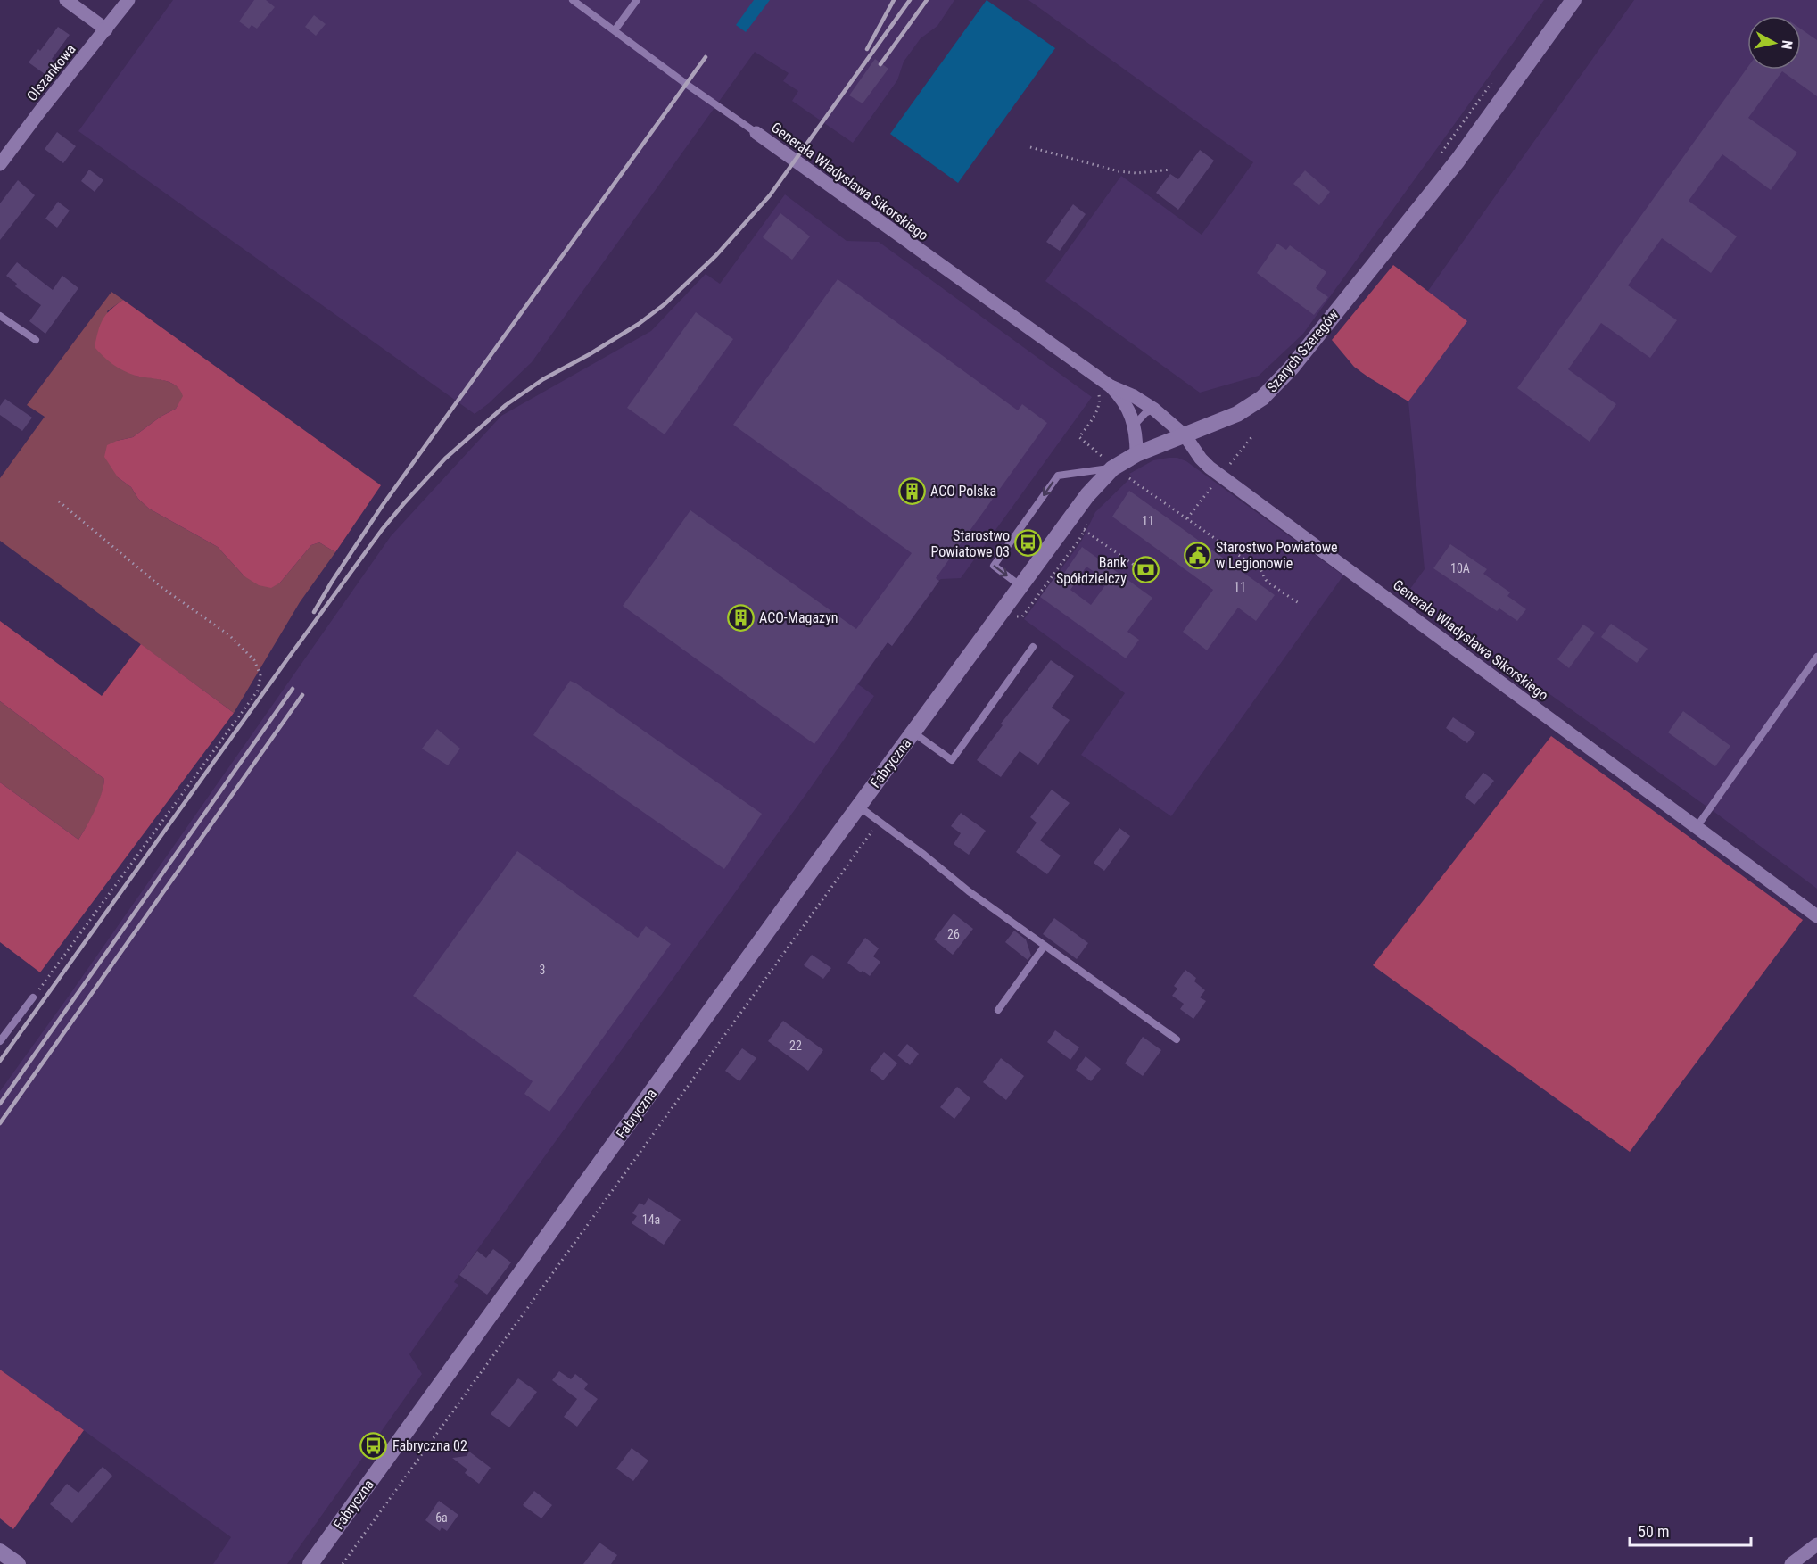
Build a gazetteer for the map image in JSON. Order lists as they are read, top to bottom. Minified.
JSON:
{"streets":{"street":["Olszankowa","Generała Władysława Sikorskiego","Szarych Szeregów","Fabryczna"]},"crossings":[["Generała Władysława Sikorskiego","Szarych Szeregów"],["Szarych Szeregów","Fabryczna"]],"places":{"building":["ACO Polska","ACO-Magazyn"],"bus stop":["Starostwo Powiatowe 03","Fabryczna 02"],"public building":["Starostwo Powiatowe w Legionowie"],"bank":["Bank Spółdzielczy"]},"house_numbers":["11","10A","11","26","3","22","14a","6a"],"scale_bar":"50 m","north":"right"}
